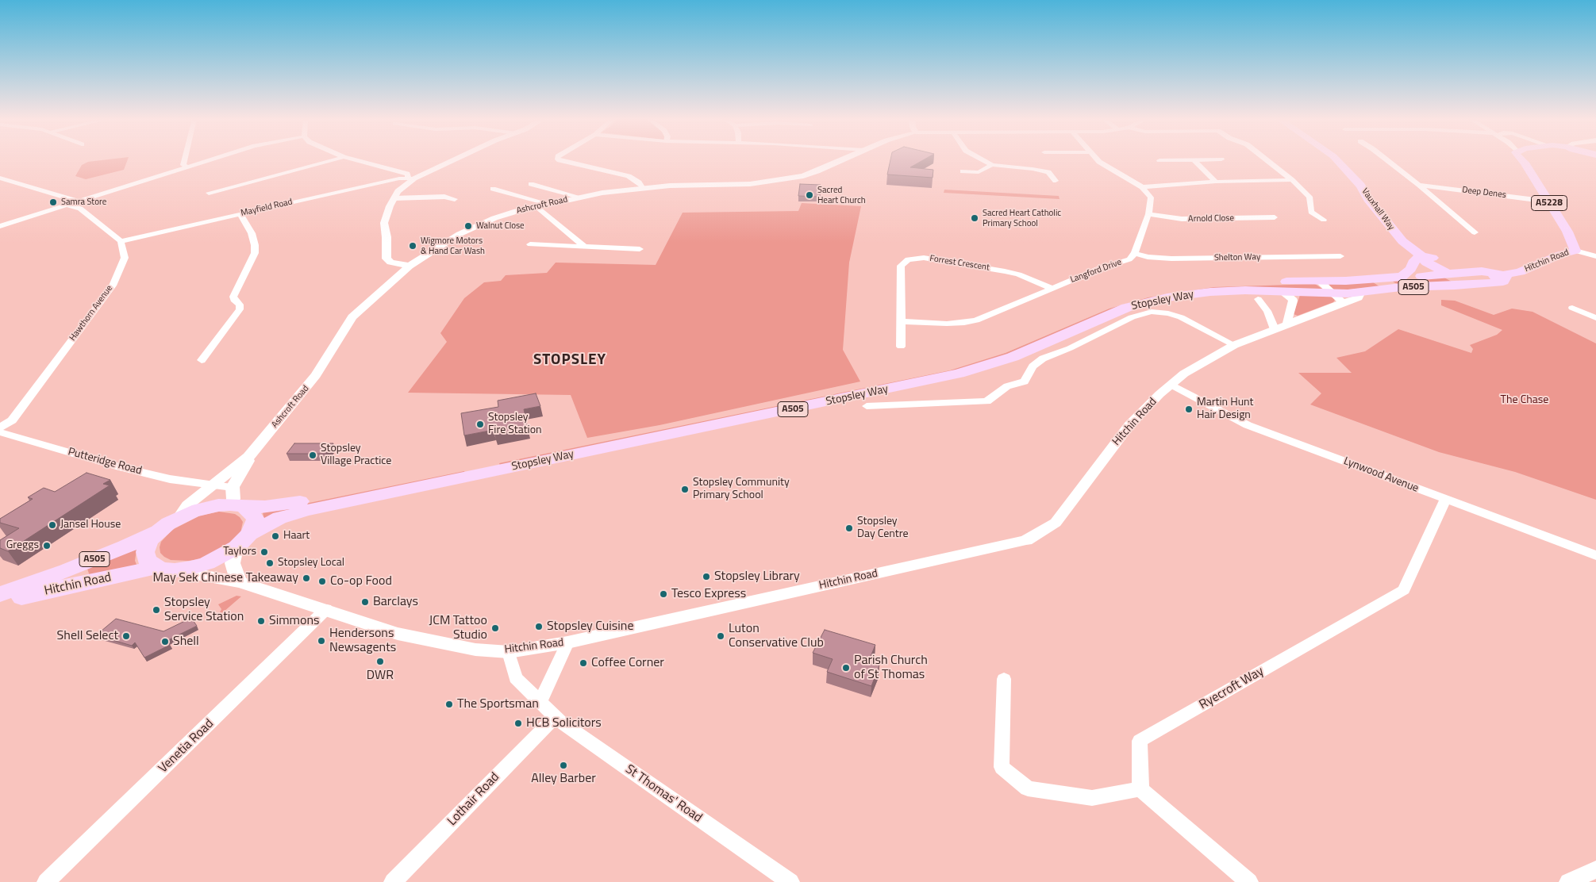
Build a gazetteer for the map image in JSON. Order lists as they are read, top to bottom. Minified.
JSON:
{"streets":{"main road":["A5228","Vauxhall Way","Hitchin Road","A505","Stopsley Way"],"street":["Deep Denes","Ashcroft Road","Mayfield Road","Arnold Close","Shelton Way","Forrest Crescent","Langford Drive","Hawthorn Avenue","Putteridge Road","Lynwood Avenue","Ryecroft Way","Venetia Road","St Thomas' Road","Lothair Road"]},"crossings":[["Deep Denes","Hitchin Road"],["Ashcroft Road","A505"],["Ashcroft Road","Stopsley Way"],["Ashcroft Road","Putteridge Road"],["Mayfield Road","Hawthorn Avenue"],["Vauxhall Way","Hitchin Road"],["Vauxhall Way","A505"],["Vauxhall Way","Stopsley Way"],["Arnold Close","Langford Drive"],["Shelton Way","Langford Drive"],["Hitchin Road","A505"],["Hitchin Road","Stopsley Way"],["Hitchin Road","Lynwood Avenue"],["Hitchin Road","Venetia Road"],["Hitchin Road","St Thomas' Road"],["Forrest Crescent","Langford Drive"],["A505","Stopsley Way"],["A505","Putteridge Road"],["Stopsley Way","Putteridge Road"],["Lynwood Avenue","Ryecroft Way"],["St Thomas' Road","Lothair Road"]],"districts":["STOPSLEY"],"parks":["The Chase"],"places":["Sacred Heart Church","Samra Store","Sacred Heart Catholic Primary School","Walnut Close","Wigmore Motors & Hand Car Wash","Martin Hunt Hair Design","Stopsley Fire Station","Stopsley Village Practice","Stopsley Community Primary School","Jansel House","Stopsley Day Centre","Haart","Greggs","Taylors","Stopsley Local","Stopsley Library","May Sek Chinese Takeaway","Co-op Food","Tesco Express","Barclays","Stopsley Service Station","Simmons","Stopsley Cuisine","JCM Tattoo Studio","Shell Select","Luton Conservative Club","Hendersons Newsagents","Shell","DWR","Coffee Corner","Parish Church of St Thomas","The Sportsman","HCB Solicitors","Alley Barber"]}
